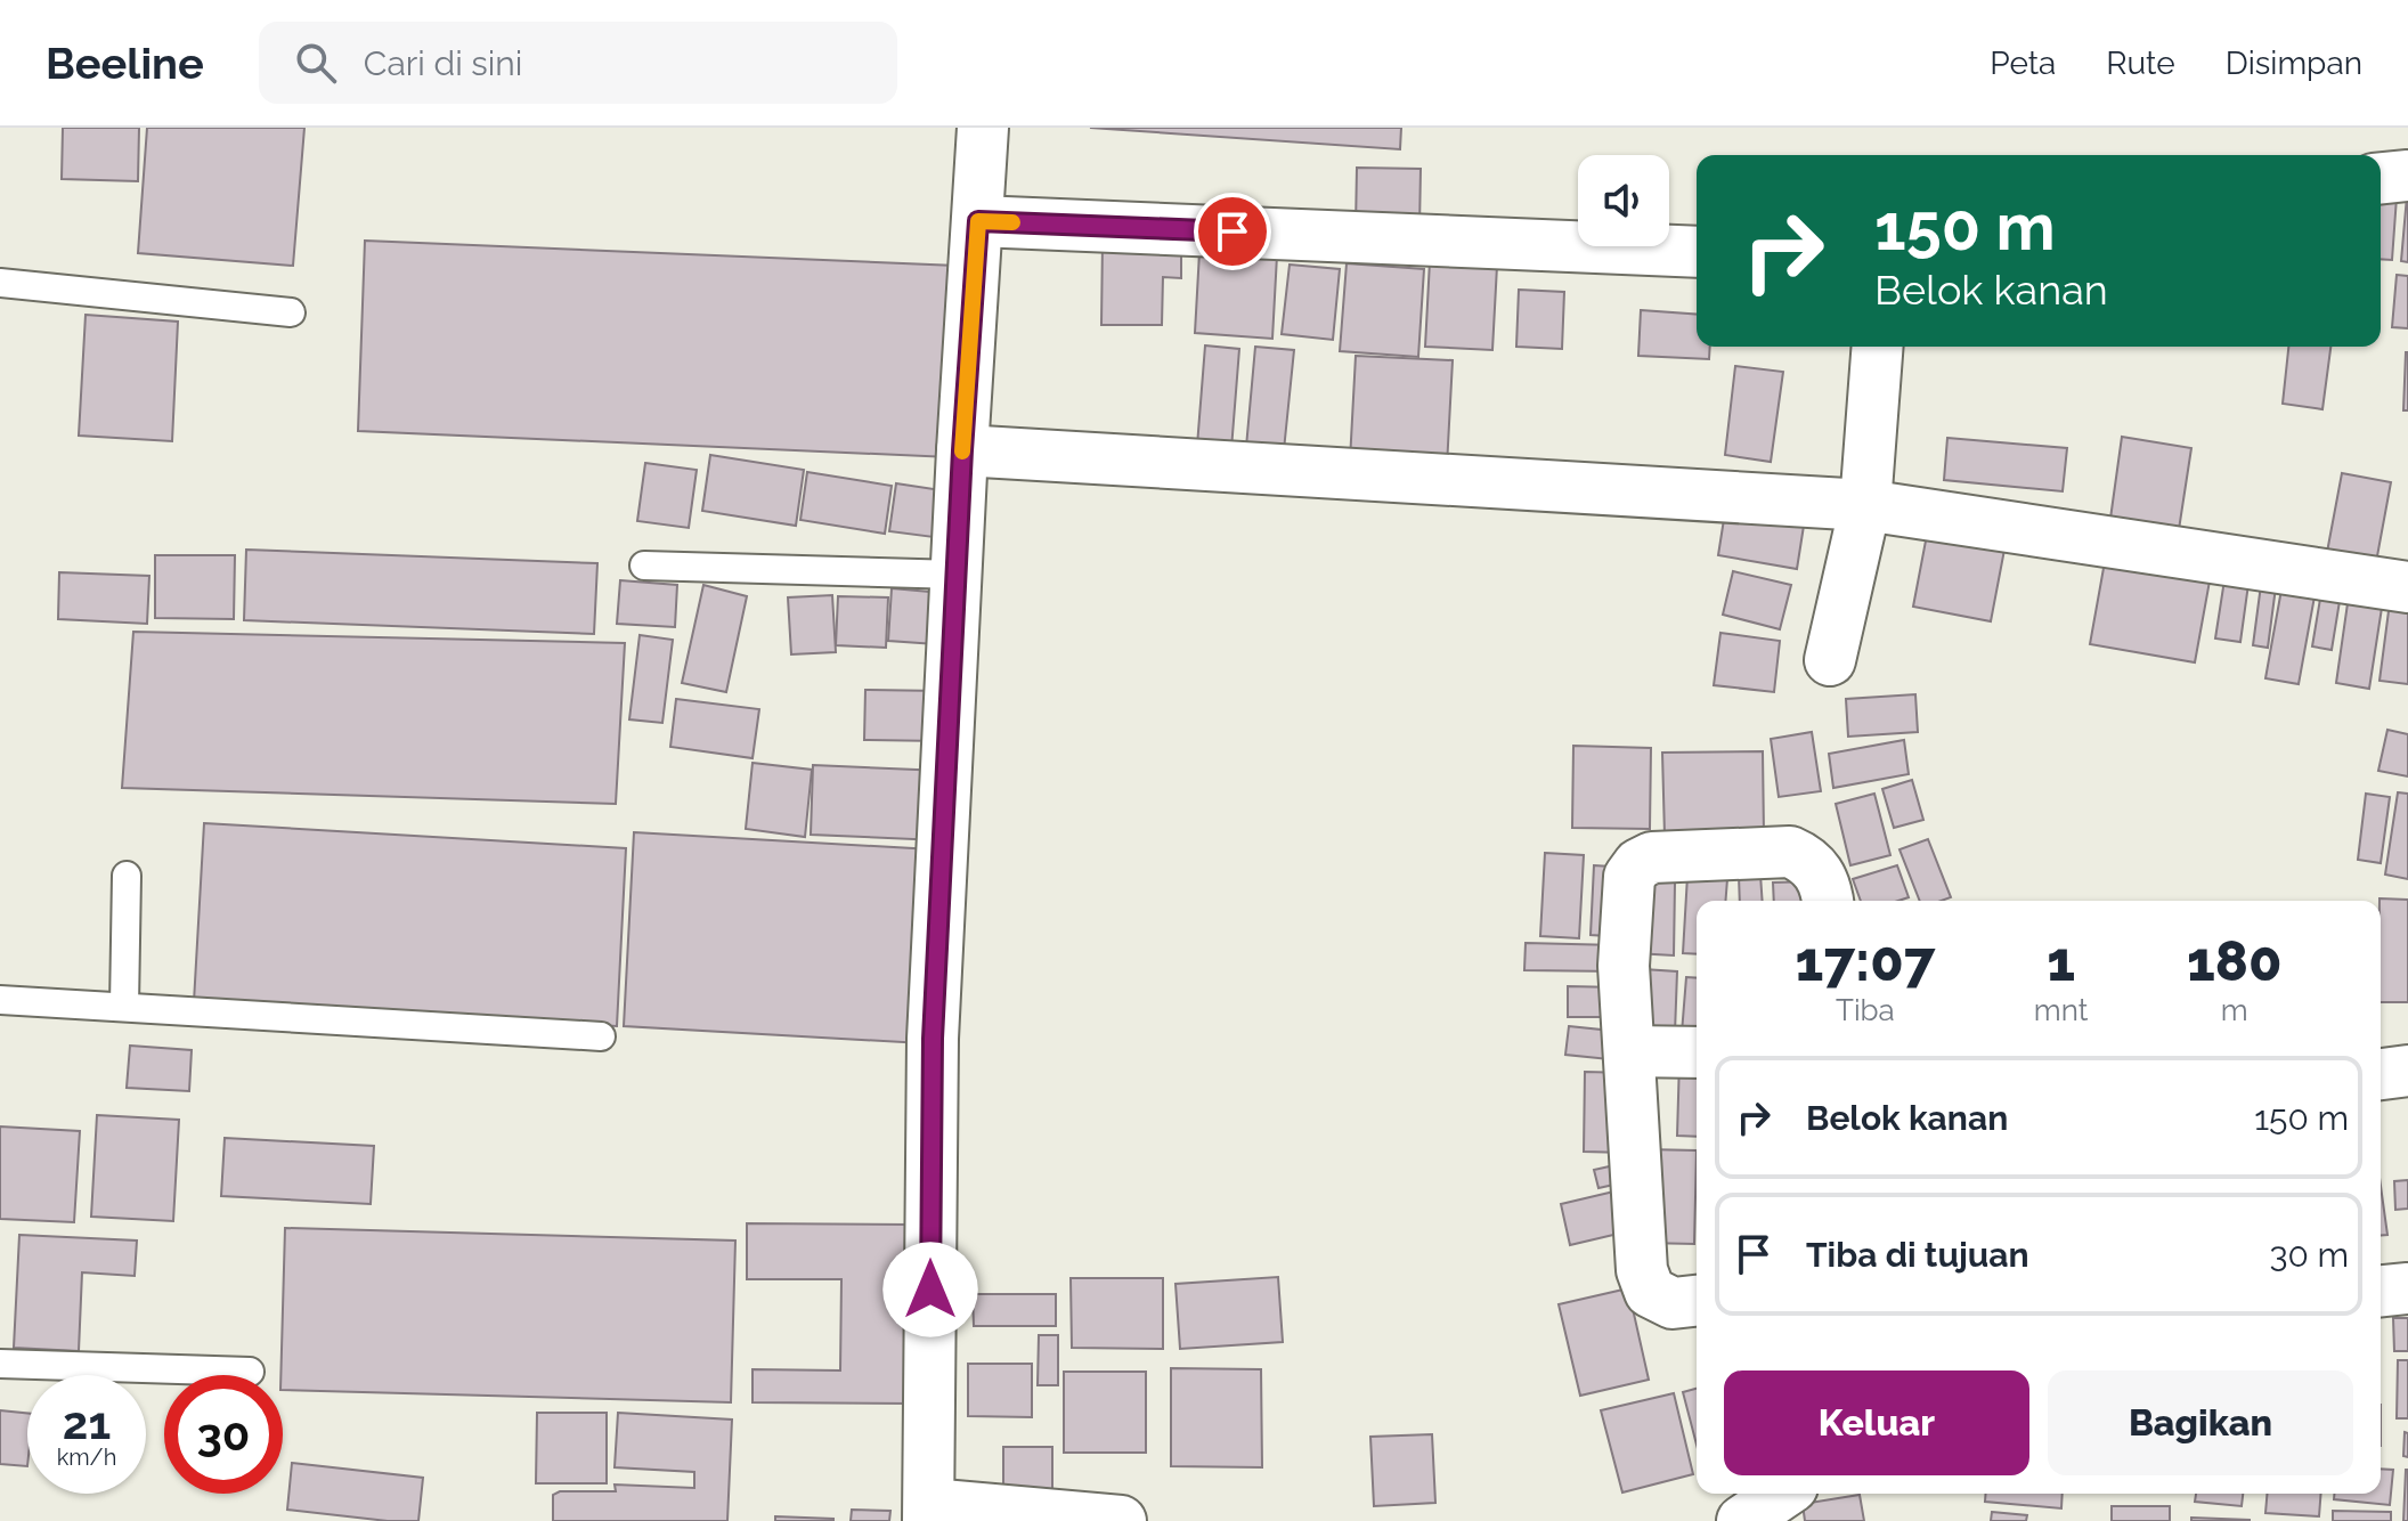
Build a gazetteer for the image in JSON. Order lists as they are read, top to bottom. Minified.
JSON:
{"page":{"header":"Beeline","search":"Cari di sini","nav":["Peta","Rute","Disimpan"],"turn":["150 m","Belok kanan"],"eta":["17:07","Tiba","1","mnt","180","m"],"list":[{"name":"Belok kanan","value":"150 m"},{"name":"Tiba di tujuan","value":"30 m"}],"buttons":["Keluar","Bagikan"],"speed":"21 km/h","limit":"30"}}
